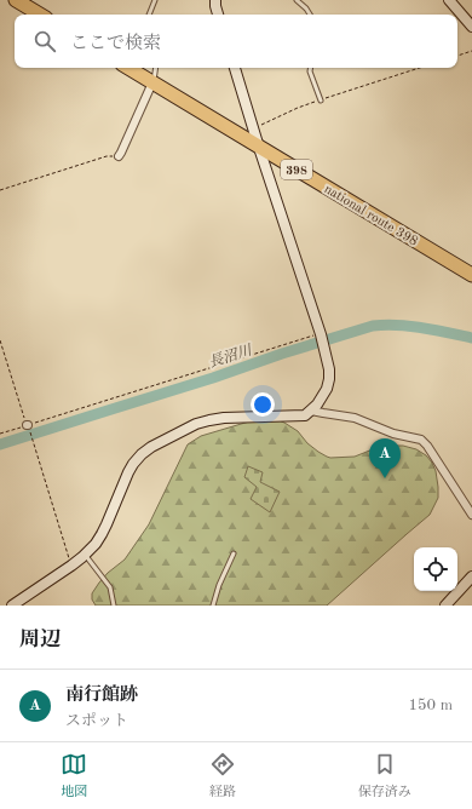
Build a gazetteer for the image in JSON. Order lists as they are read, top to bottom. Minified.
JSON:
{"streets":{"highway":["398","national route 398"]},"water":["長沼川"],"page":{"search":"ここで検索","pins":"A","heading":"周辺","list":[{"mark":"A","name":"南行館跡","note":"スポット","value":"150 m"}],"nav":["地図","経路","保存済み"]}}
